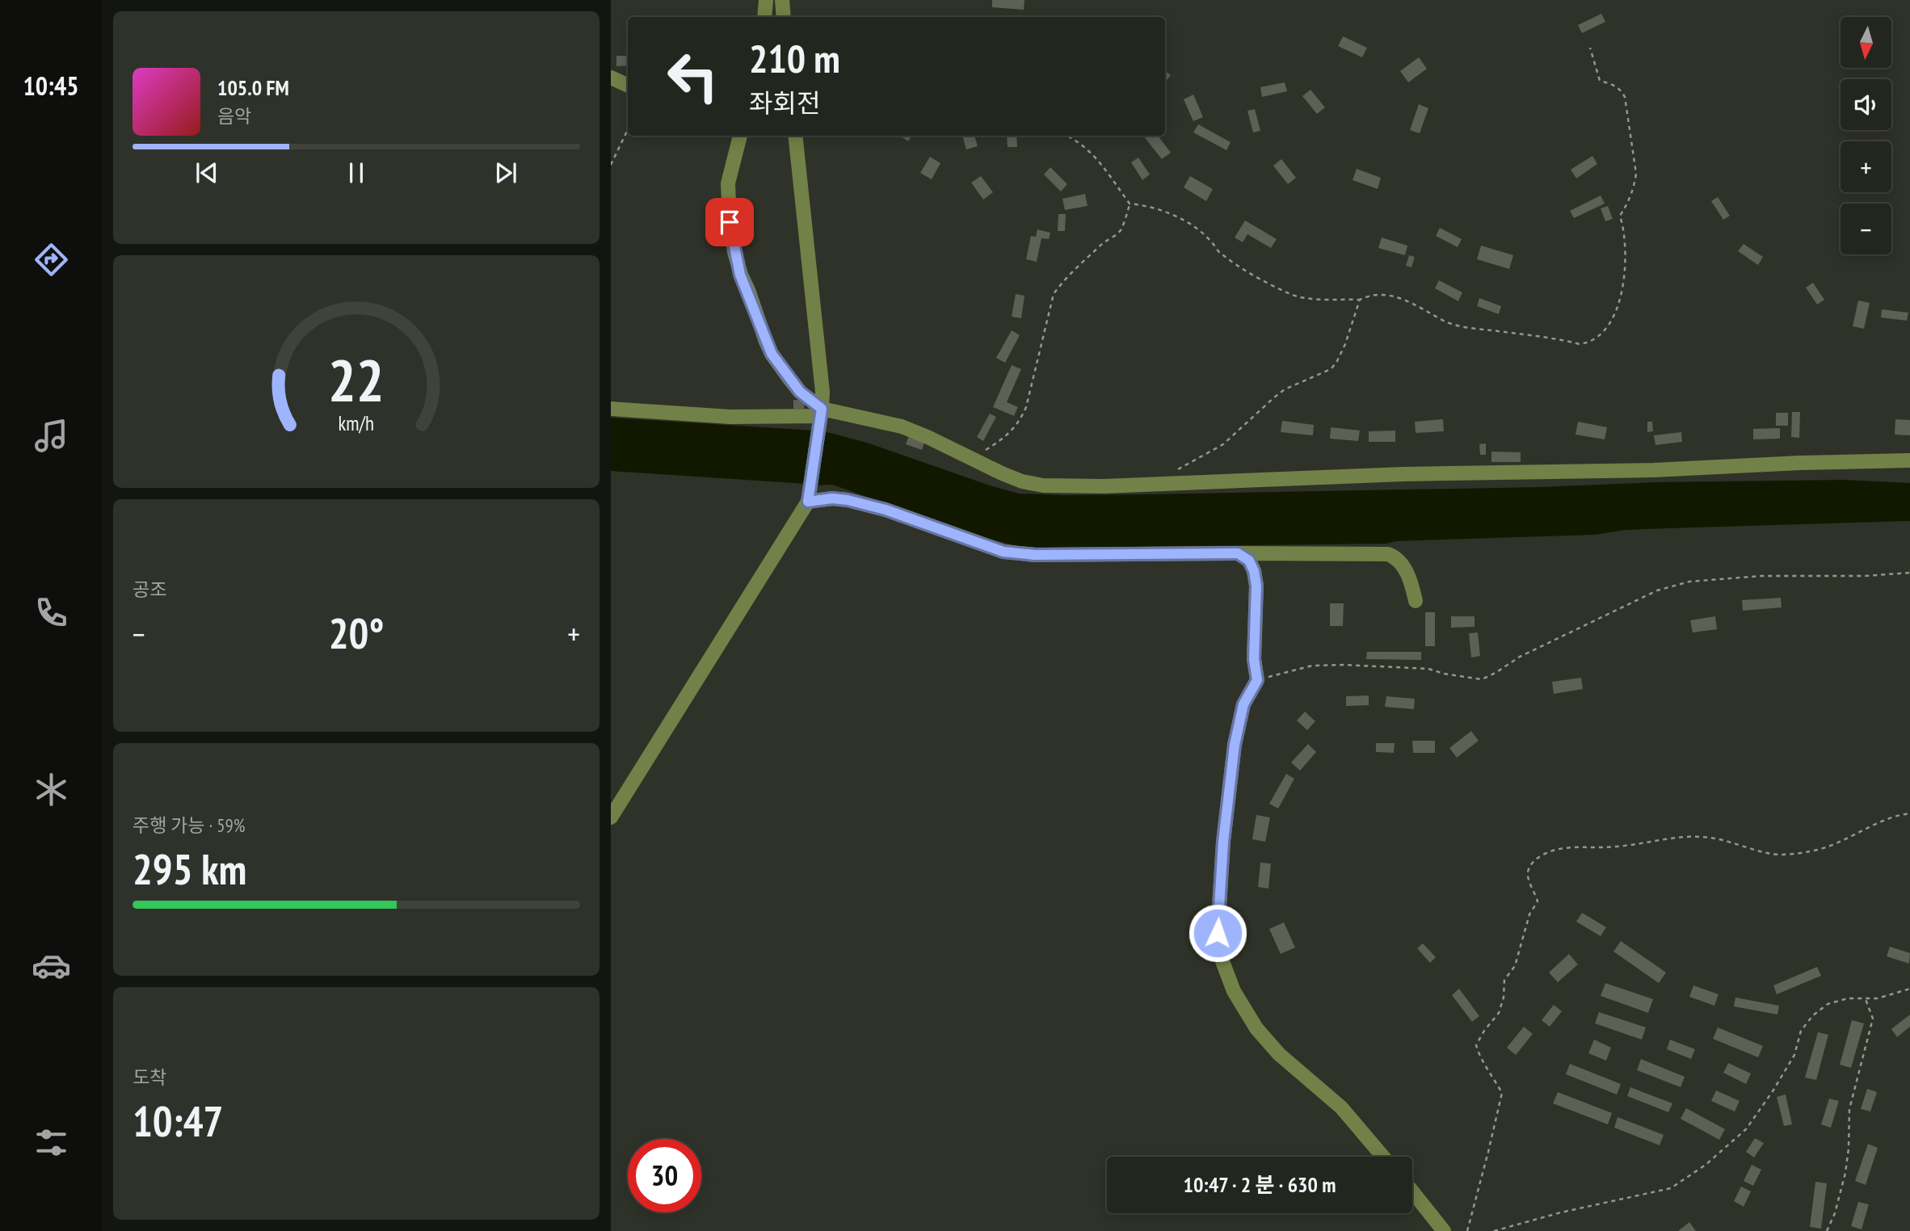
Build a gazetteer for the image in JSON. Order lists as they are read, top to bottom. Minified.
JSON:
{"north":"bottom","page":{"tabs":"10:45","map_buttons":["+","−"],"turn":["210 m","좌회전"],"song":["105.0 FM","음악"],"tile":["공조",["주행 가능 · 59%","295 km"],["도착","10:47"]],"heat":["−","20°","+"],"limit":"30","trip":"10:47 · 2 분 · 630 m","gauge":["22","km/h"]}}
